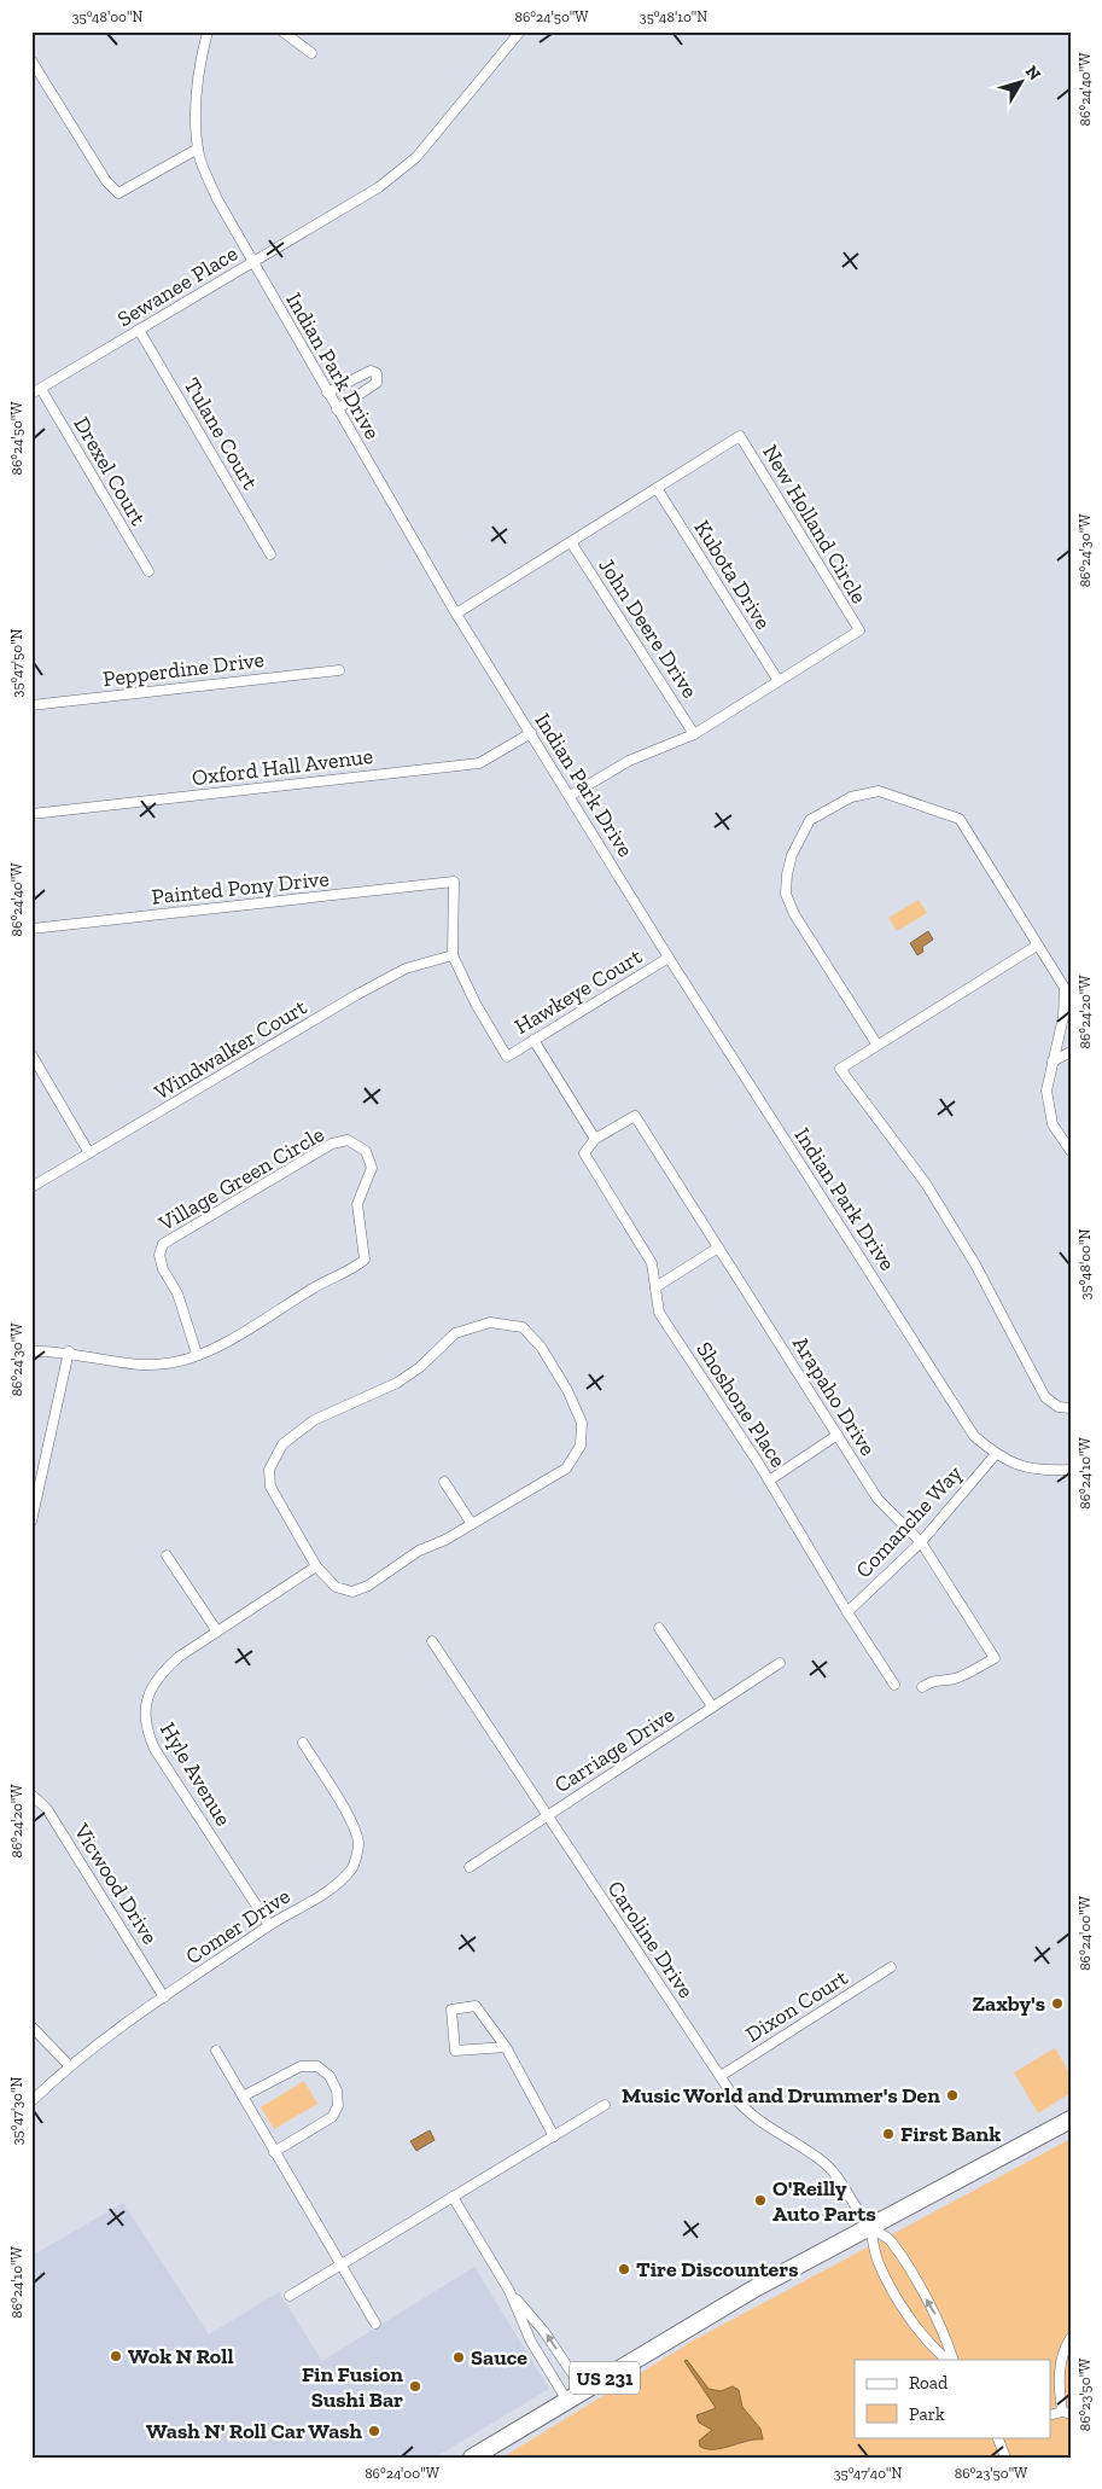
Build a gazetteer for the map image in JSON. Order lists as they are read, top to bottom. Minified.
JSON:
{"streets":{"highway":["US 231"],"street":["Sewanee Place","Indian Park Drive","Tulane Court","Drexel Court","New Holland Circle","Kubota Drive","John Deere Drive","Pepperdine Drive","Oxford Hall Avenue","Painted Pony Drive","Hawkeye Court","Windwalker Court","Village Green Circle","Arapaho Drive","Shoshone Place","Comanche Way","Carriage Drive","Hyle Avenue","Vicwood Drive","Comer Drive","Caroline Drive","Dixon Court"]},"crossings":[["Sewanee Place","Indian Park Drive"],["Sewanee Place","Tulane Court"],["Sewanee Place","Drexel Court"],["Indian Park Drive","New Holland Circle"],["Indian Park Drive","Oxford Hall Avenue"],["Indian Park Drive","Hawkeye Court"],["Indian Park Drive","Comanche Way"],["New Holland Circle","Kubota Drive"],["New Holland Circle","John Deere Drive"],["Painted Pony Drive","Hawkeye Court"],["Painted Pony Drive","Windwalker Court"],["Hawkeye Court","Windwalker Court"],["Arapaho Drive","Shoshone Place"],["Arapaho Drive","Comanche Way"],["Shoshone Place","Comanche Way"],["Carriage Drive","Caroline Drive"],["Hyle Avenue","Comer Drive"],["Vicwood Drive","Comer Drive"],["Caroline Drive","Dixon Court"],["Caroline Drive","US 231"]],"places":["Zaxby's","Music World and Drummer's Den","First Bank","O'Reilly Auto Parts","Tire Discounters","Wok N Roll","Sauce","Fin Fusion Sushi Bar","Wash N' Roll Car Wash"],"legend":["Road","Park"],"north":"top right","coordinates":["35°48'00\"N","86°24'50\"W","35°48'10\"N","86°24'40\"W","86°24'30\"W","35°47'50\"N","86°24'20\"W","86°24'10\"W","86°24'00\"W","35°47'30\"N","86°23'50\"W","35°47'40\"N"]}
